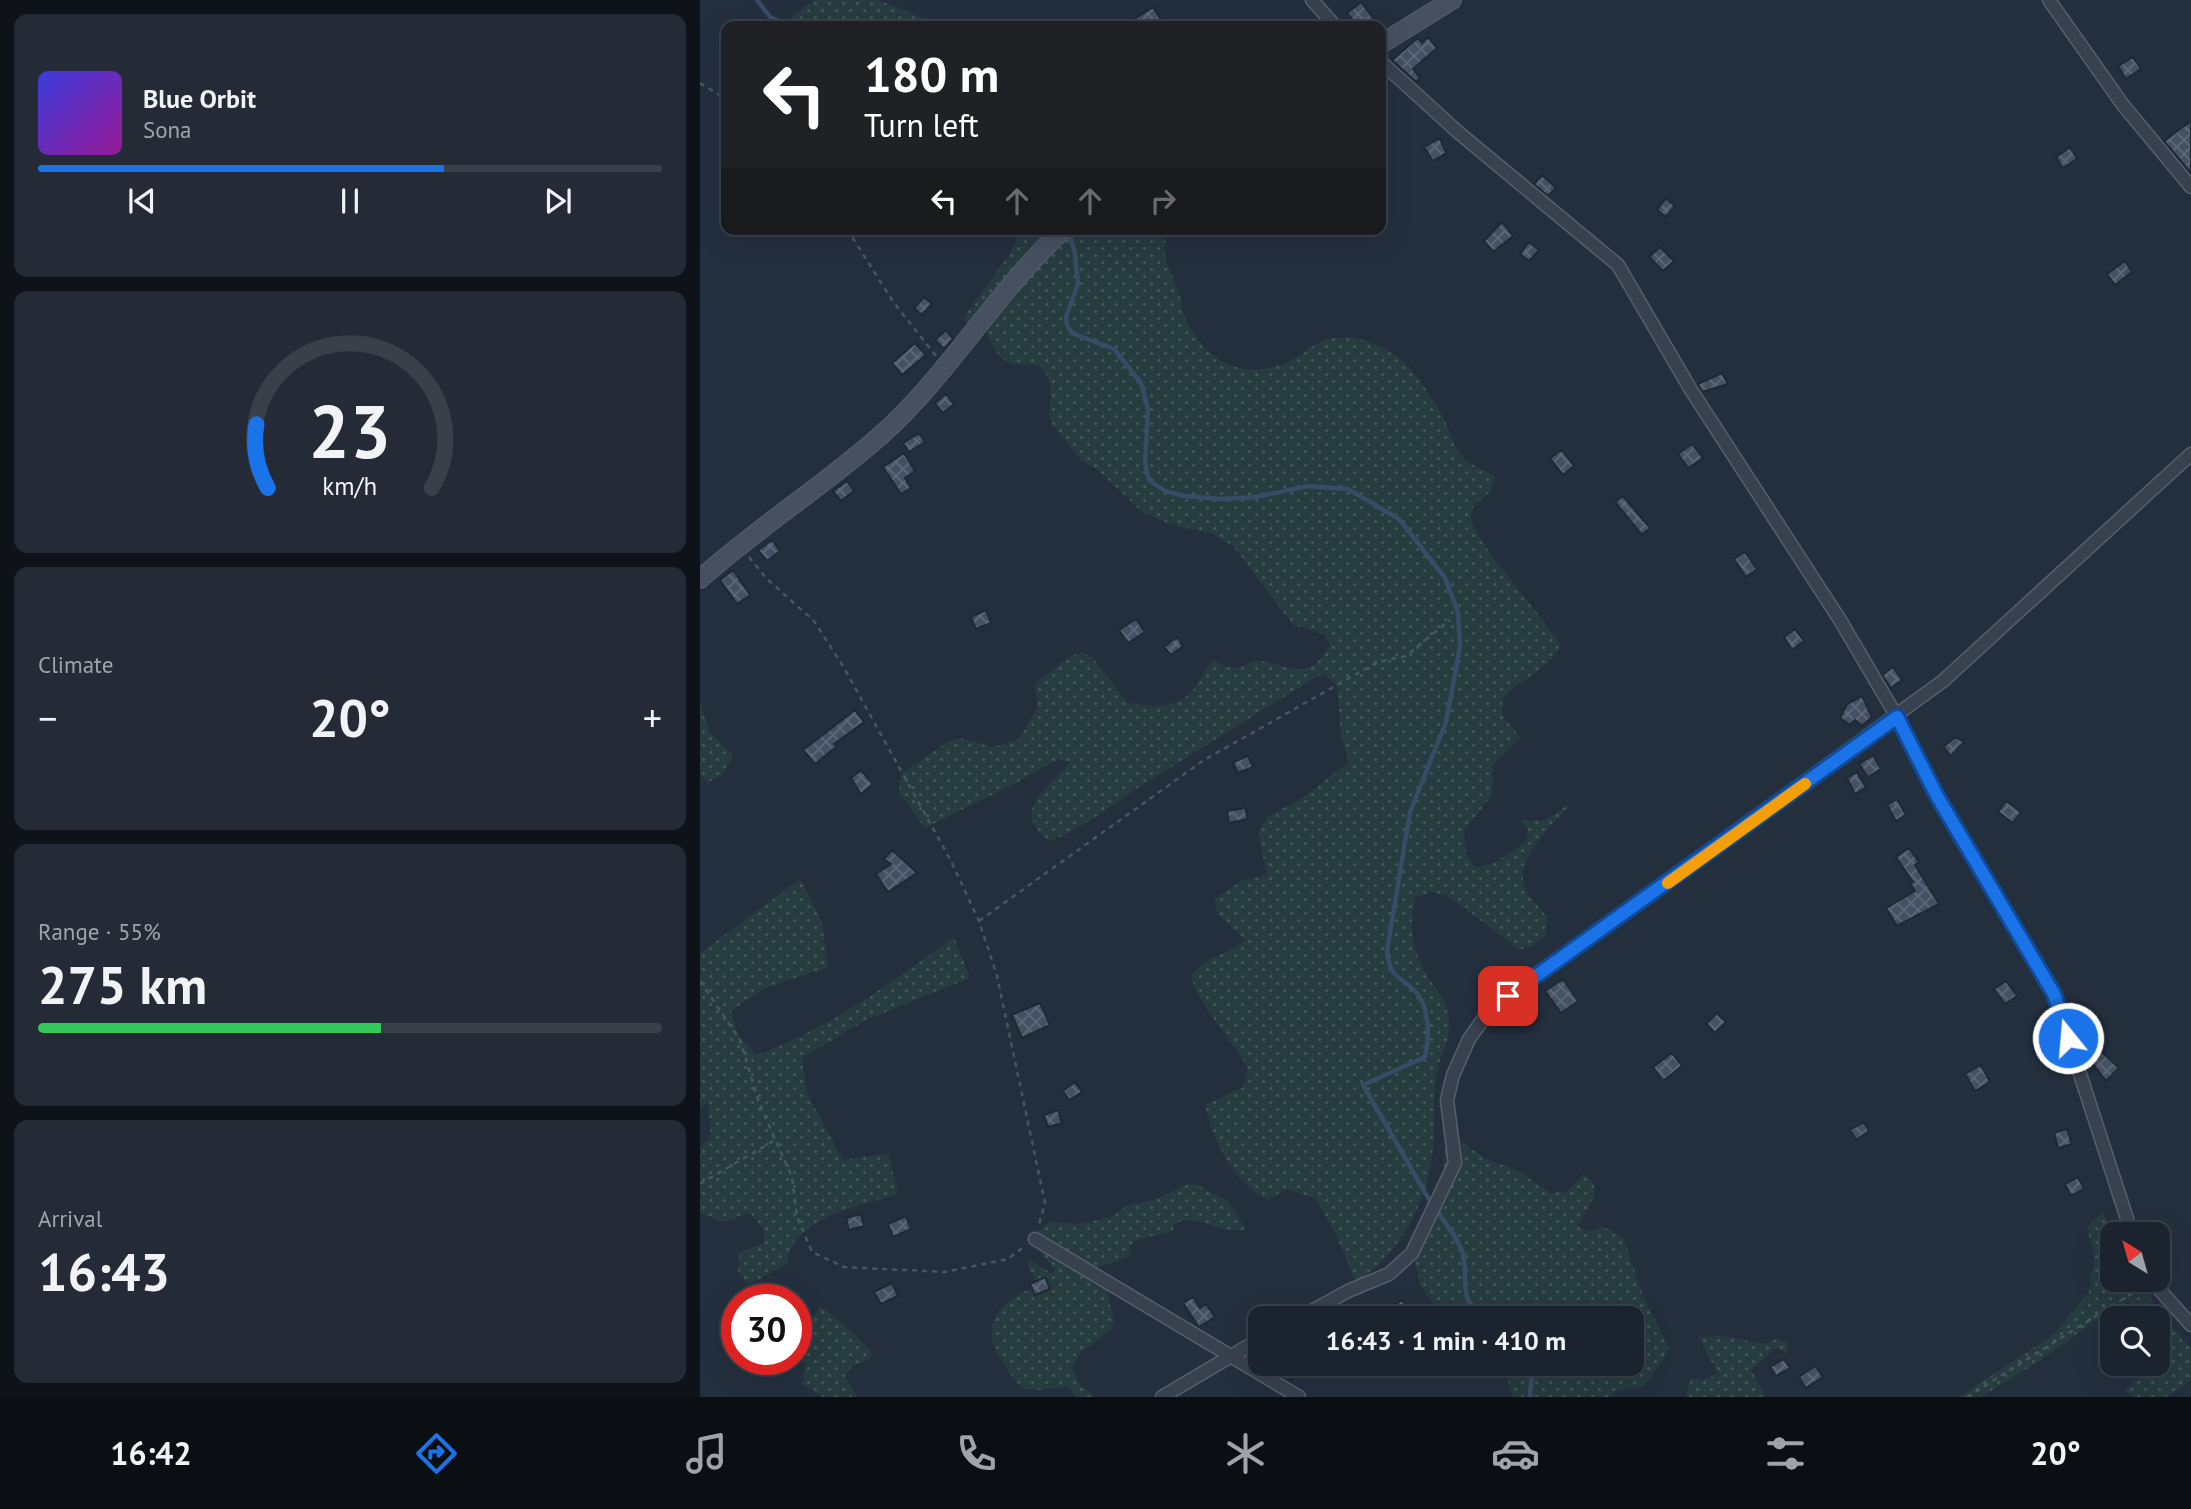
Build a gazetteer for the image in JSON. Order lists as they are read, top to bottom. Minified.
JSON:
{"north":"top left","page":{"turn":["180 m","Turn left"],"song":["Blue Orbit","Sona"],"tile":["Climate",["Range · 55%","275 km"],["Arrival","16:43"]],"heat":["−","20°","+"],"limit":"30","trip":"16:43 · 1 min · 410 m","tabs":["16:42","20°"],"gauge":["23","km/h"]}}
